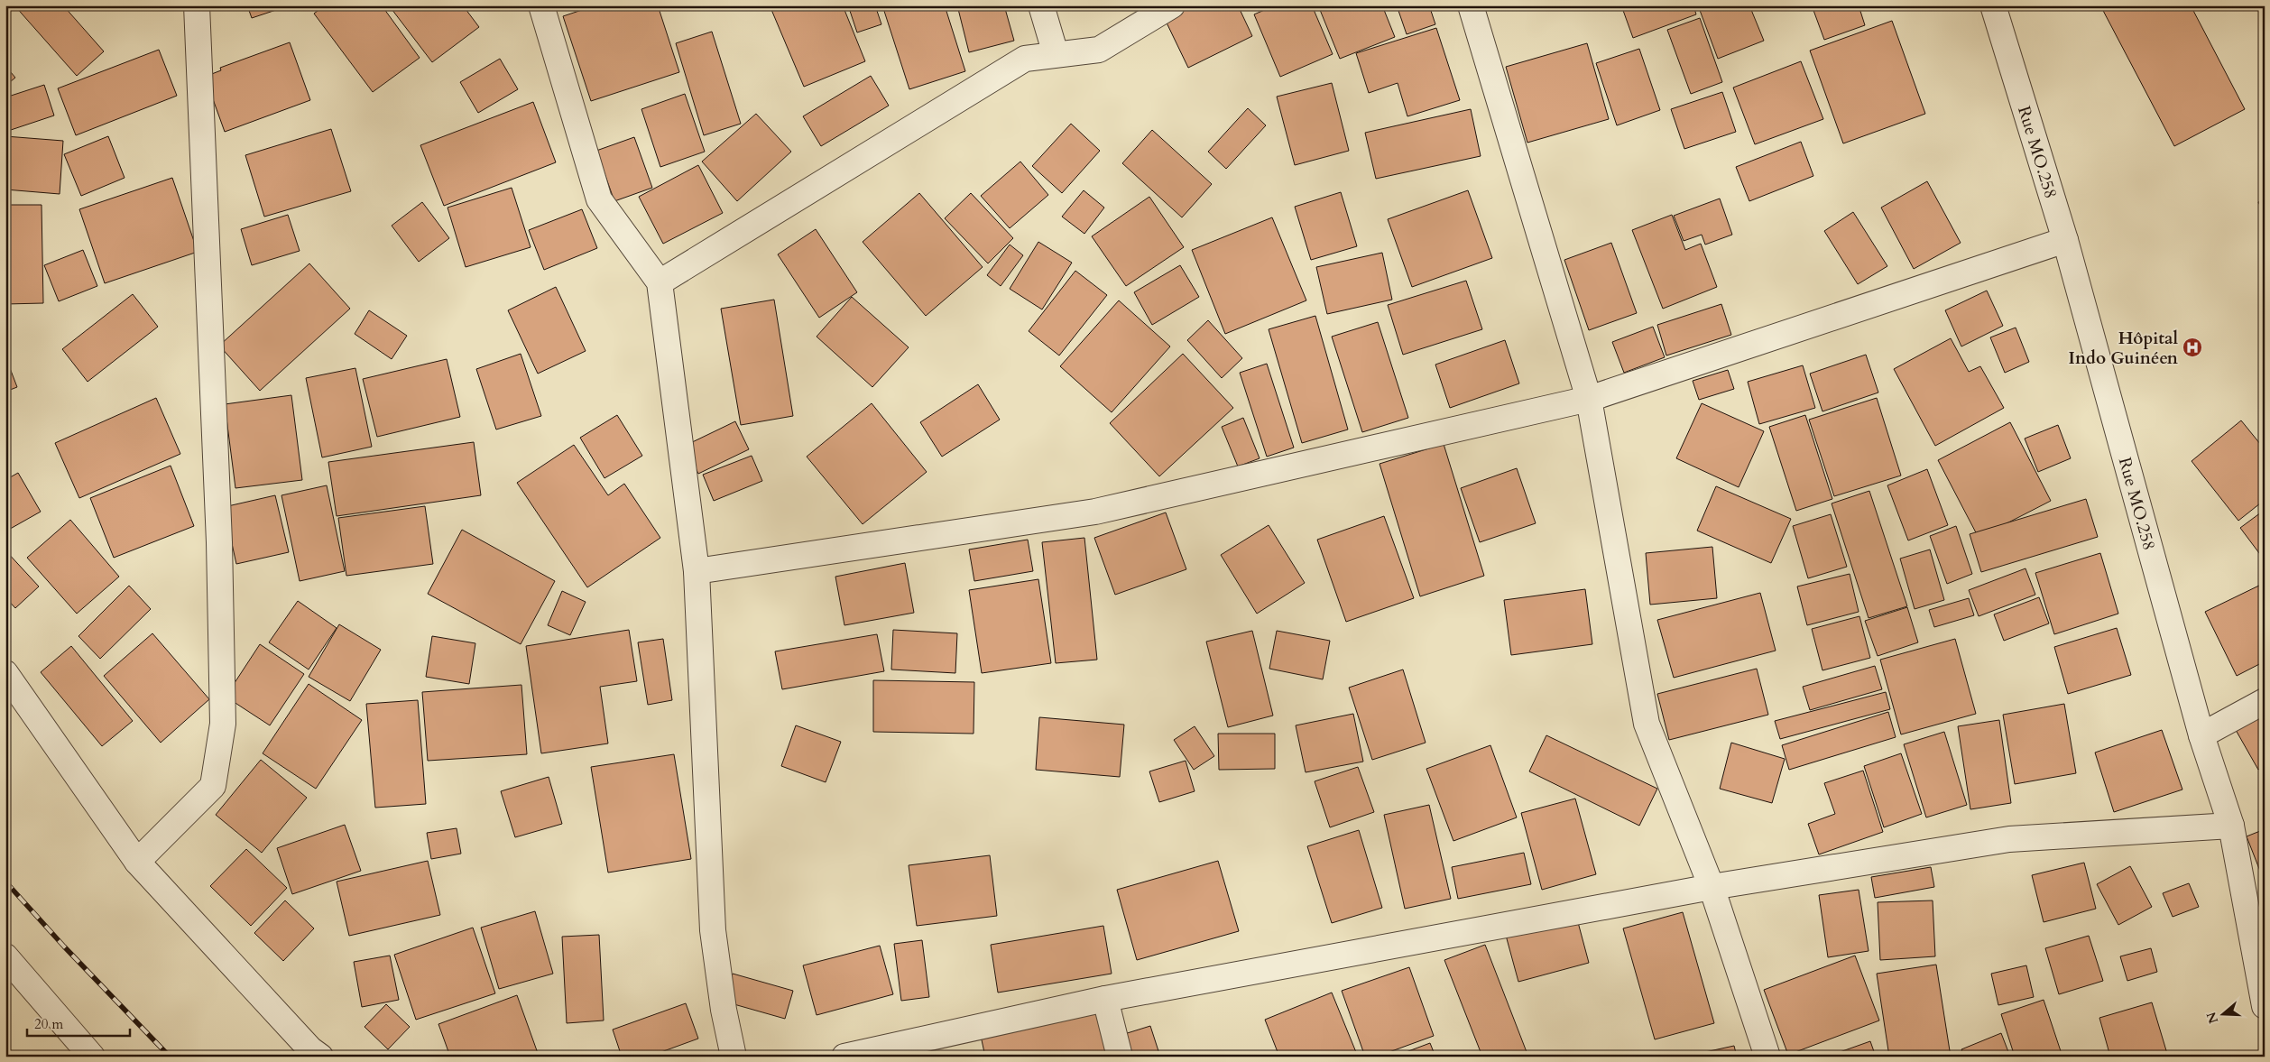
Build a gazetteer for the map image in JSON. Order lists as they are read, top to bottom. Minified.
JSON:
{"streets":{"street":["Rue MO.258"]},"places":{"hospital":["Hôpital Indo Guinéen"]},"scale_bar":"20 m","north":"left"}
